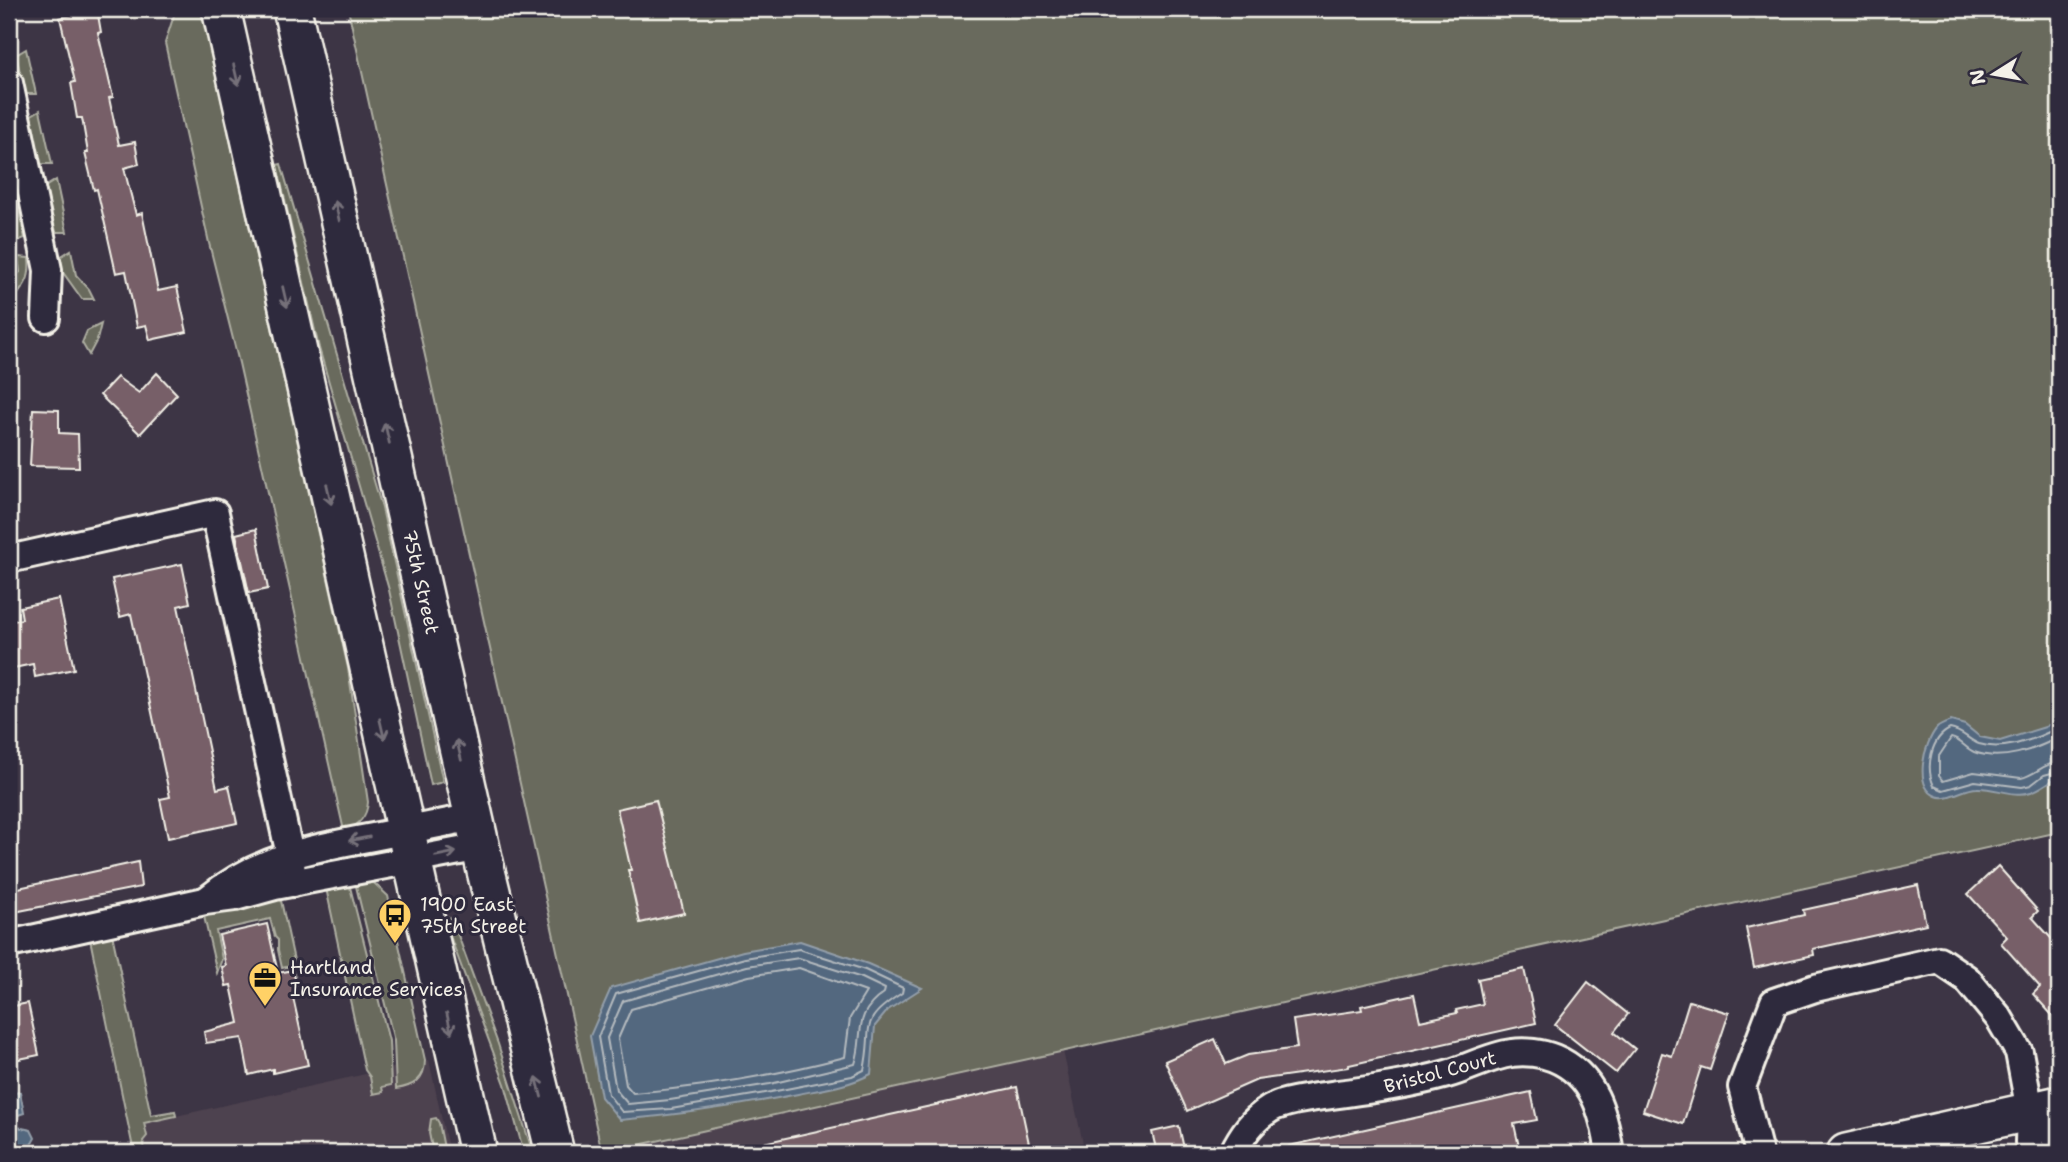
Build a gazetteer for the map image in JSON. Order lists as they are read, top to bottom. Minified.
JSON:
{"streets":{"main road":["75th Street"],"street":["Bristol Court"]},"places":{"bus stop":["1900 East 75th Street"],"office":["Hartland Insurance Services"]},"north":"left"}
